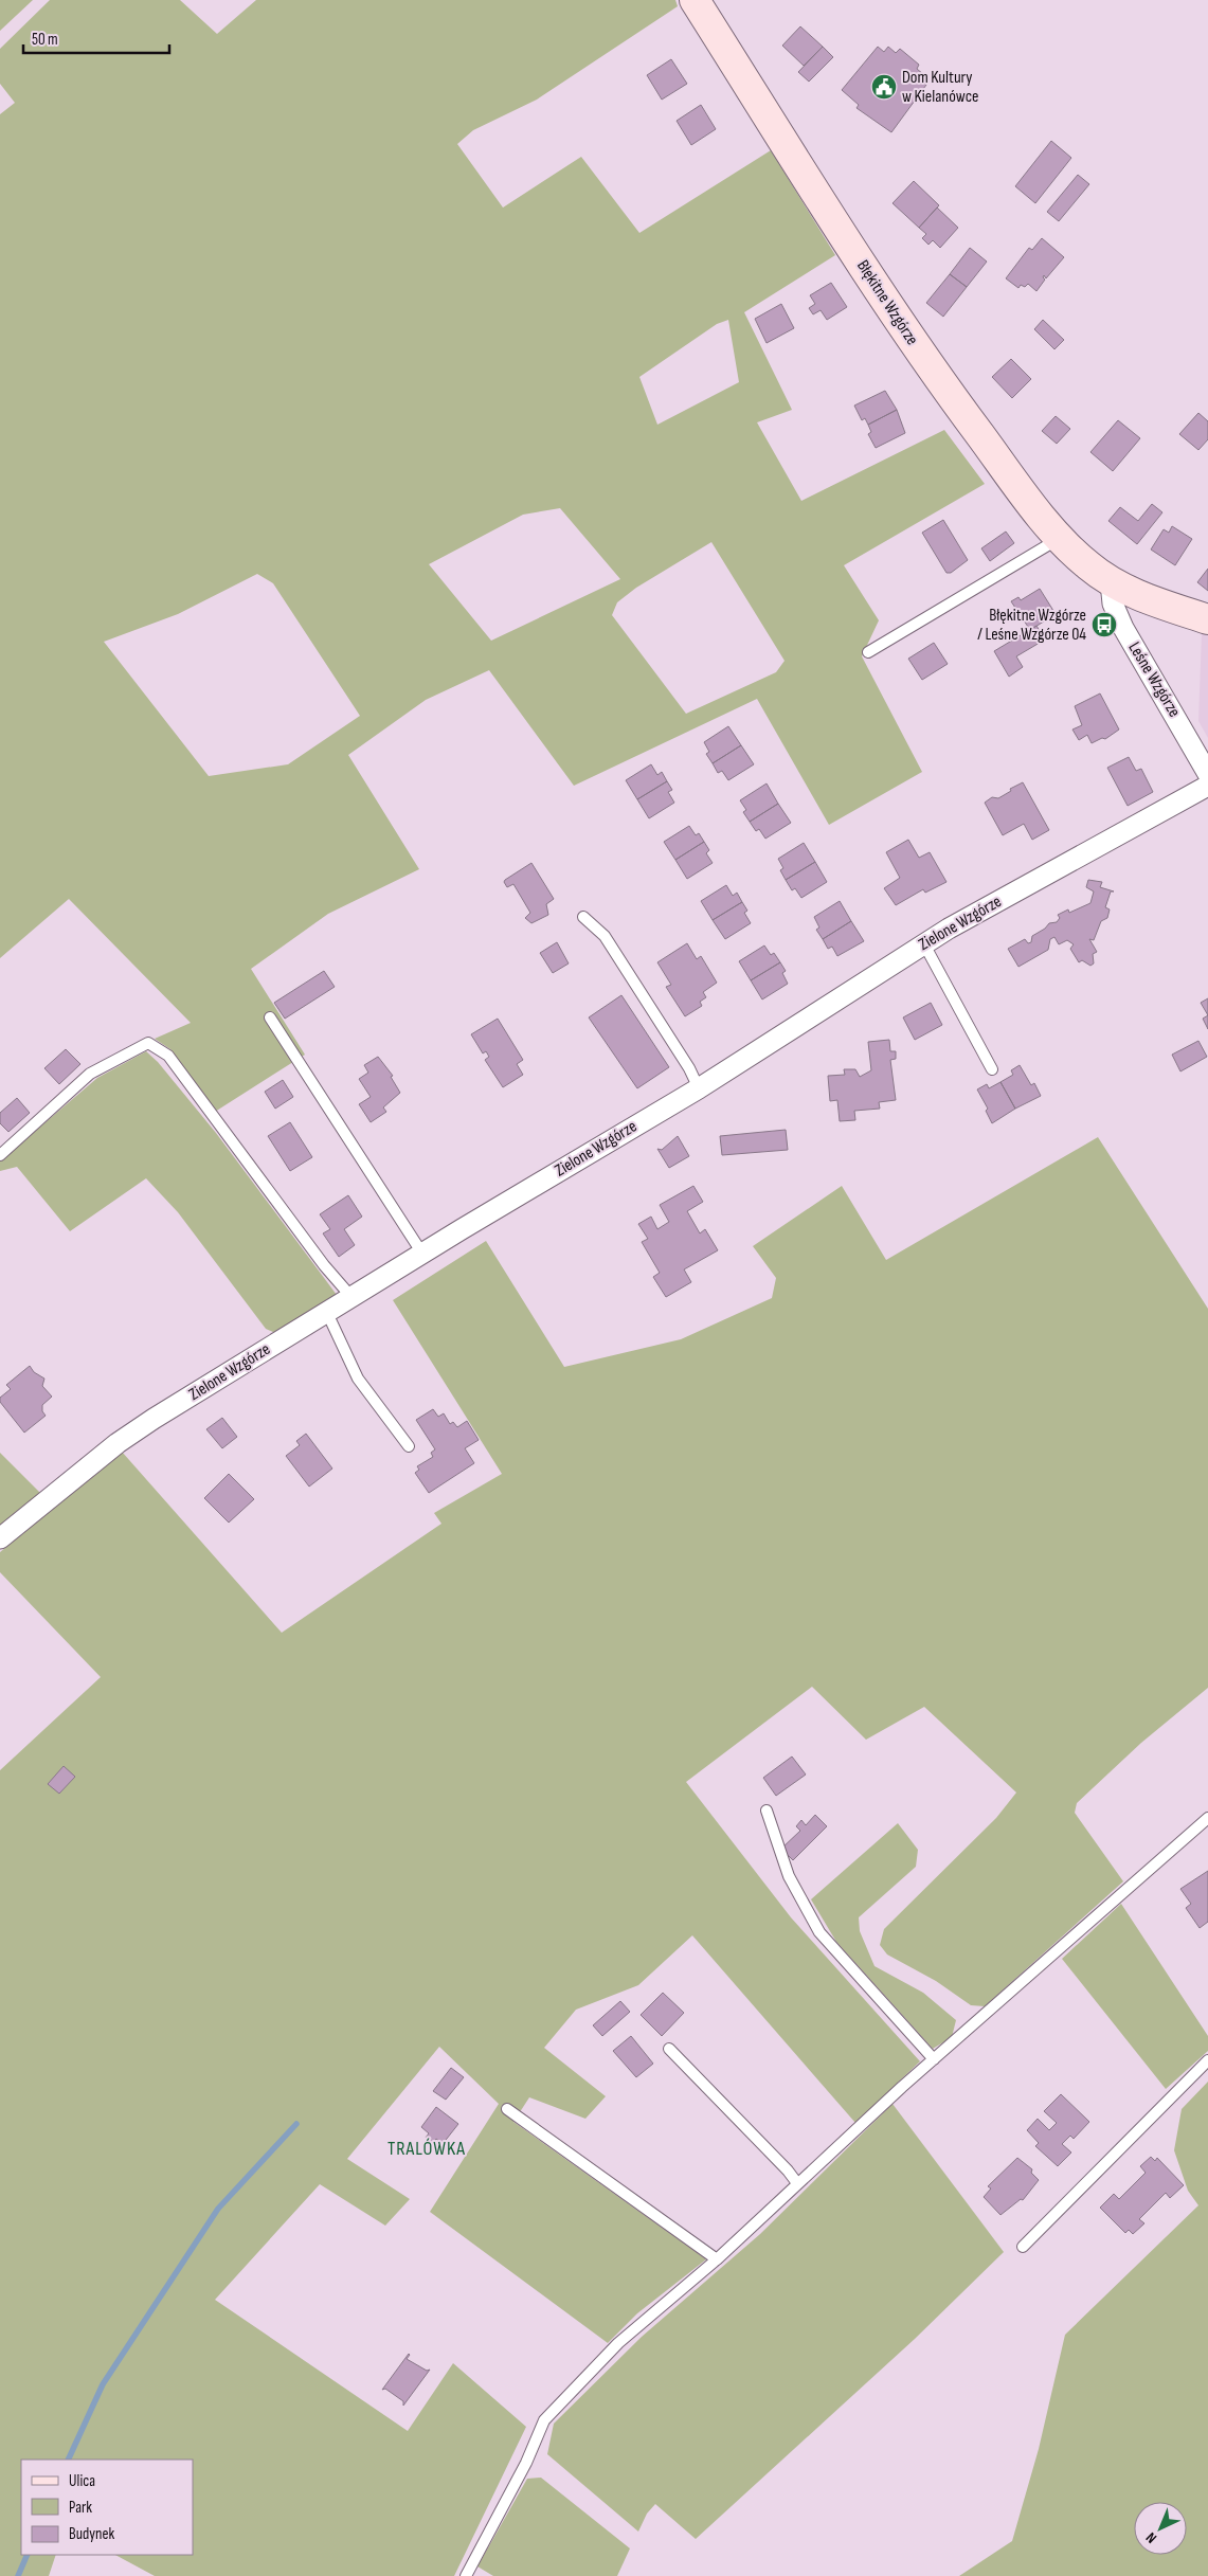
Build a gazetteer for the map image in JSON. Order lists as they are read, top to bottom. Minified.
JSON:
{"streets":{"street":["Błękitne Wzgórze","Leśne Wzgórze","Zielone Wzgórze"]},"crossings":[["Błękitne Wzgórze","Leśne Wzgórze"]],"districts":["TRALÓWKA"],"places":{"public building":["Dom Kultury w Kielanówce"],"bus stop":["Błękitne Wzgórze / Leśne Wzgórze 04"]},"legend":["Ulica","Park","Budynek"],"scale_bar":"50 m","north":"bottom left"}
